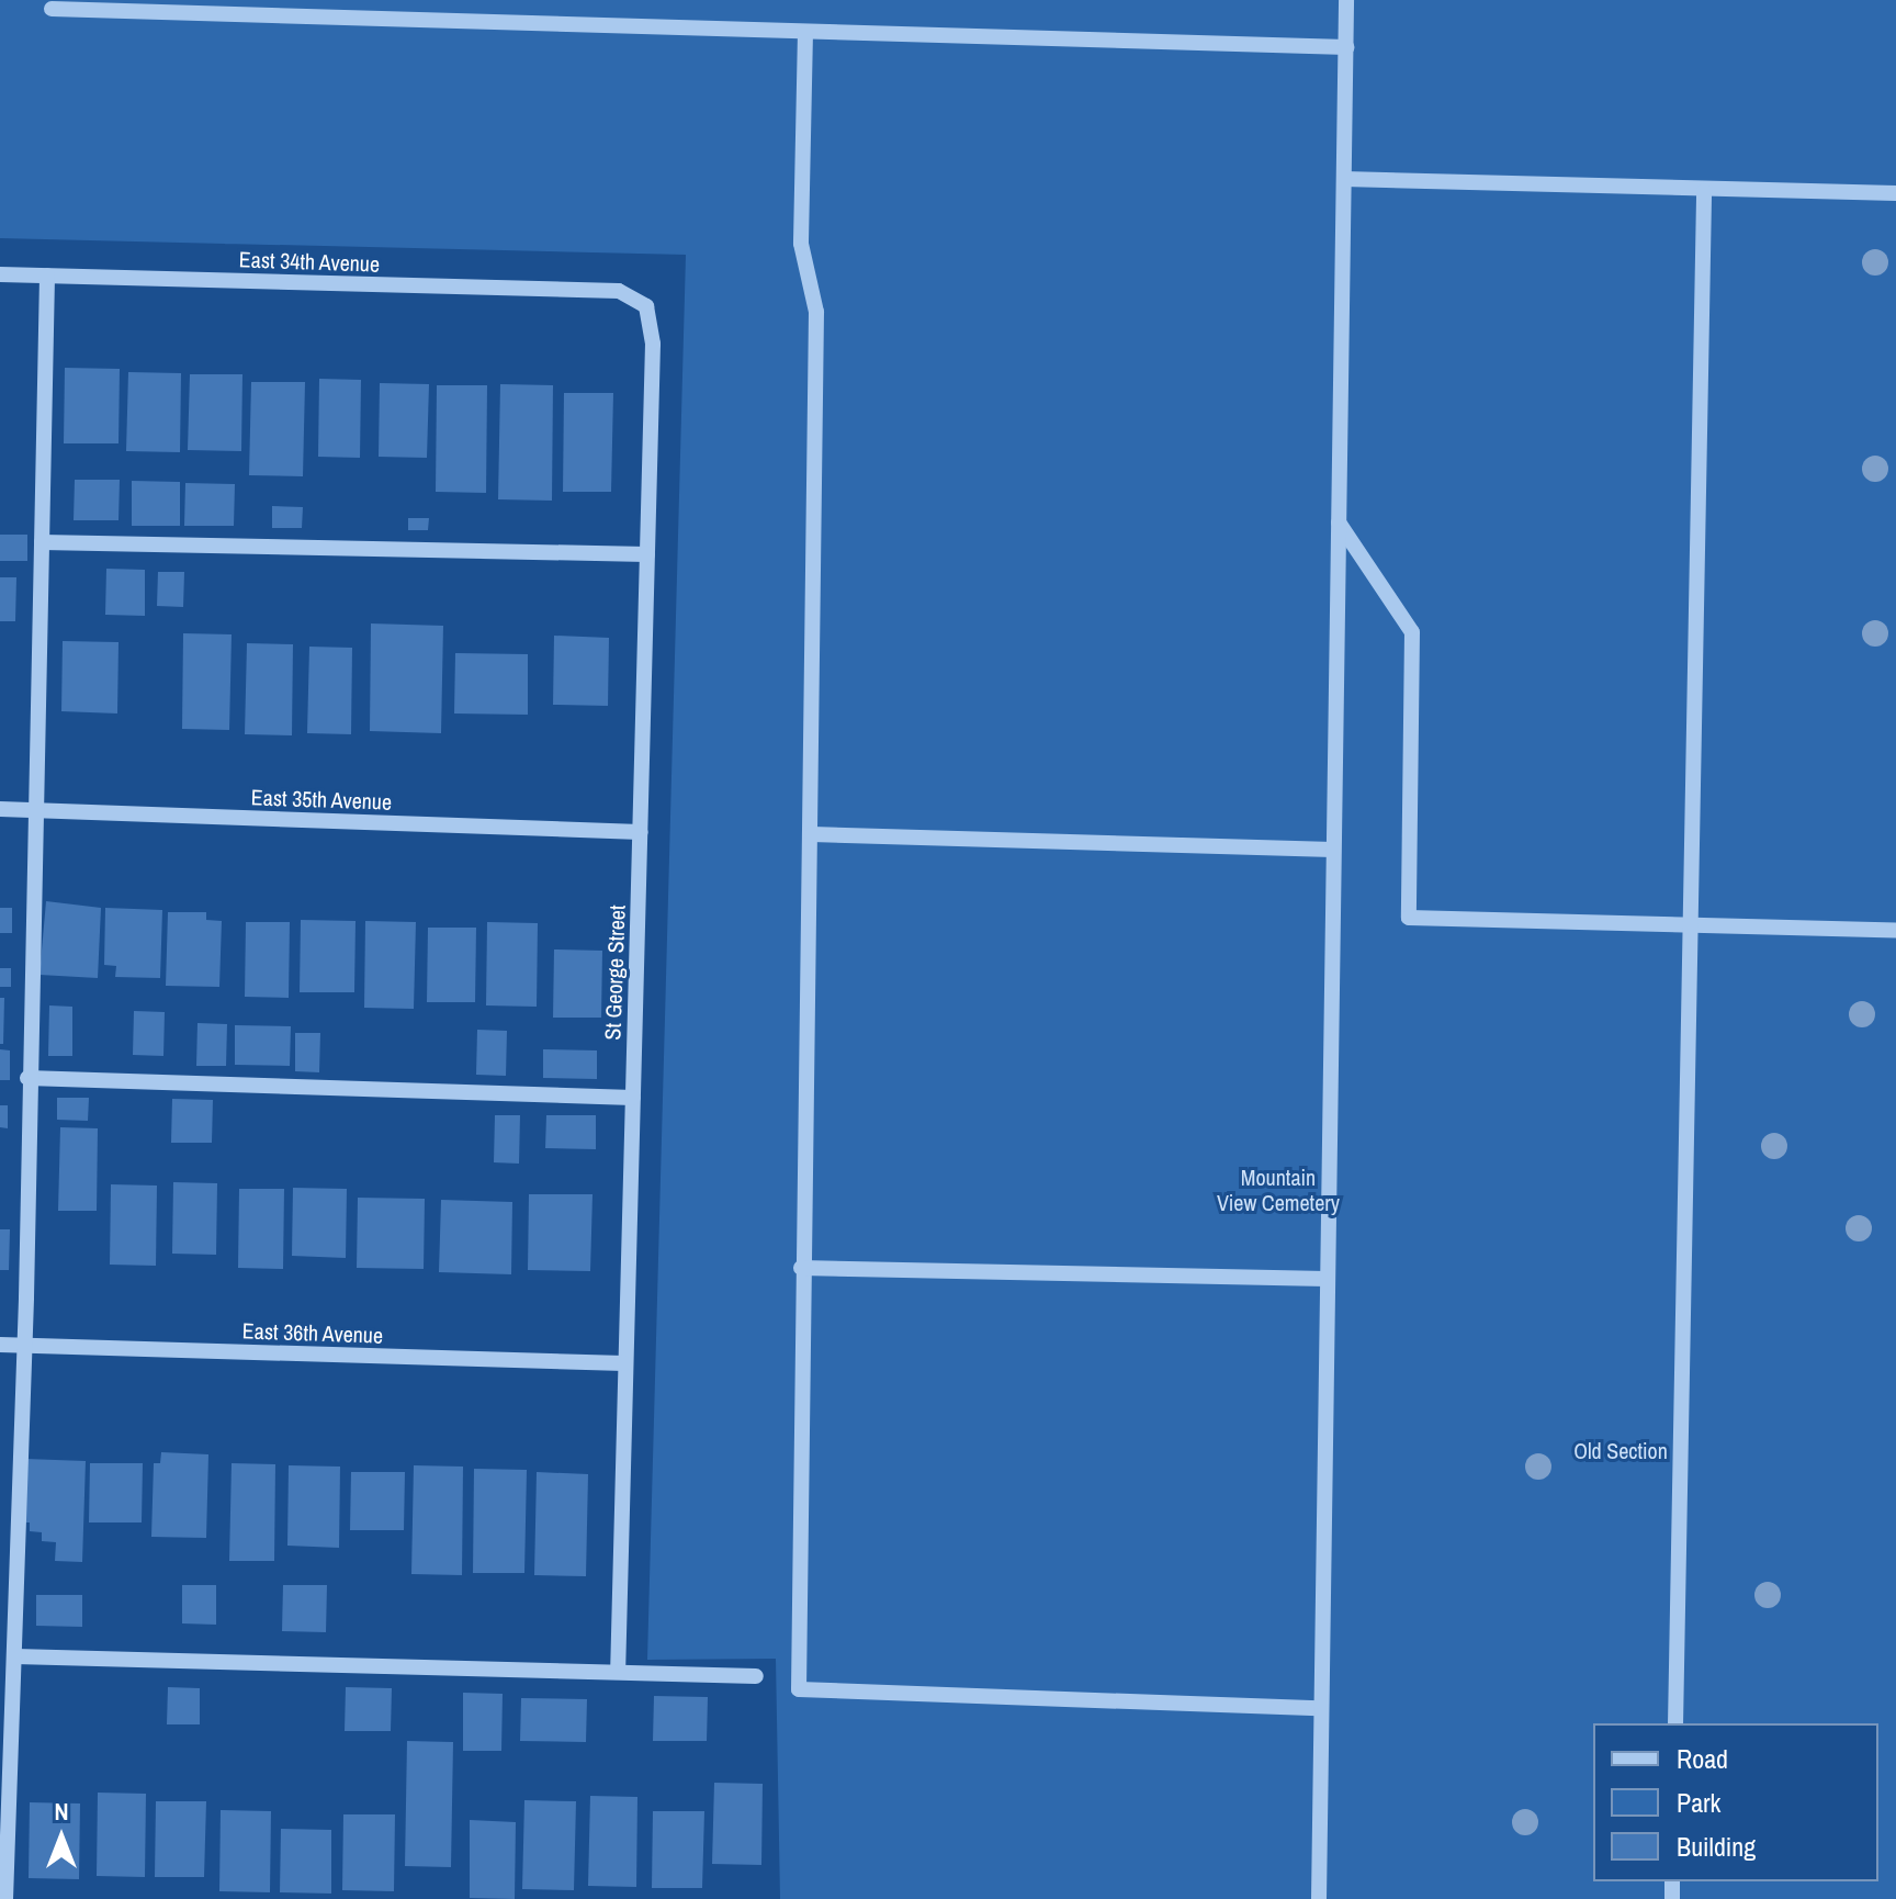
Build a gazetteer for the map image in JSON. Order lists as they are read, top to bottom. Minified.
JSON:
{"streets":{"street":["East 34th Avenue","East 35th Avenue","St George Street","East 36th Avenue"]},"crossings":[["East 34th Avenue","St George Street"],["East 35th Avenue","St George Street"],["St George Street","East 36th Avenue"]],"parks":["Mountain View Cemetery","Old Section"],"legend":["Road","Park","Building"],"north":"top"}
